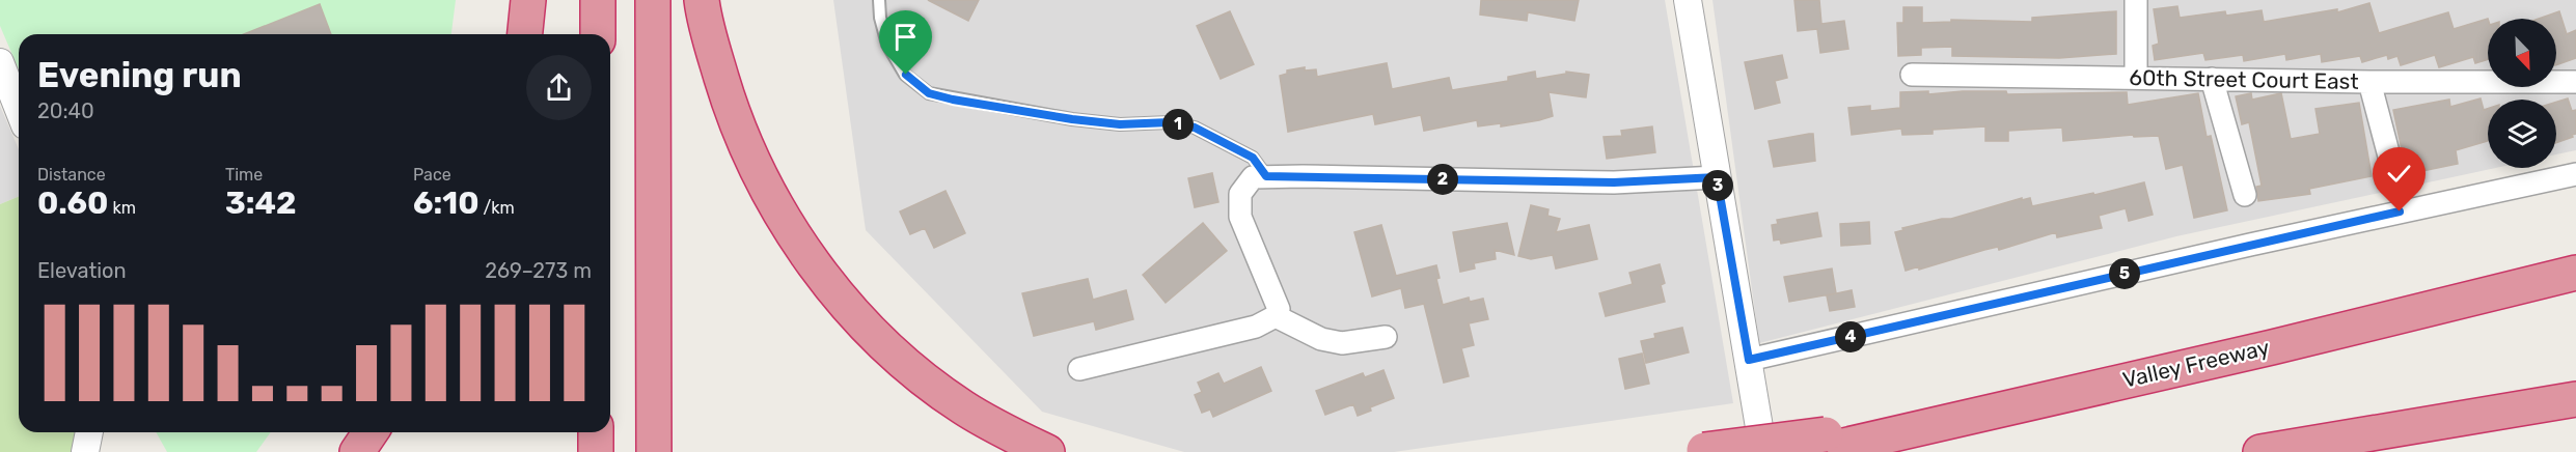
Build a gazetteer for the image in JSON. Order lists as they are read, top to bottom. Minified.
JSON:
{"streets":{"highway":["Valley Freeway"],"street":["60th Street Court East"]},"north":"bottom right","page":{"heading":["Evening run","20:40"],"pins":["1","2","3","5","4"],"stats":[["Distance","0.60 km"],["Time","3:42"],["Pace","6:10 /km"]],"chart":["Elevation","269–273 m"]}}
